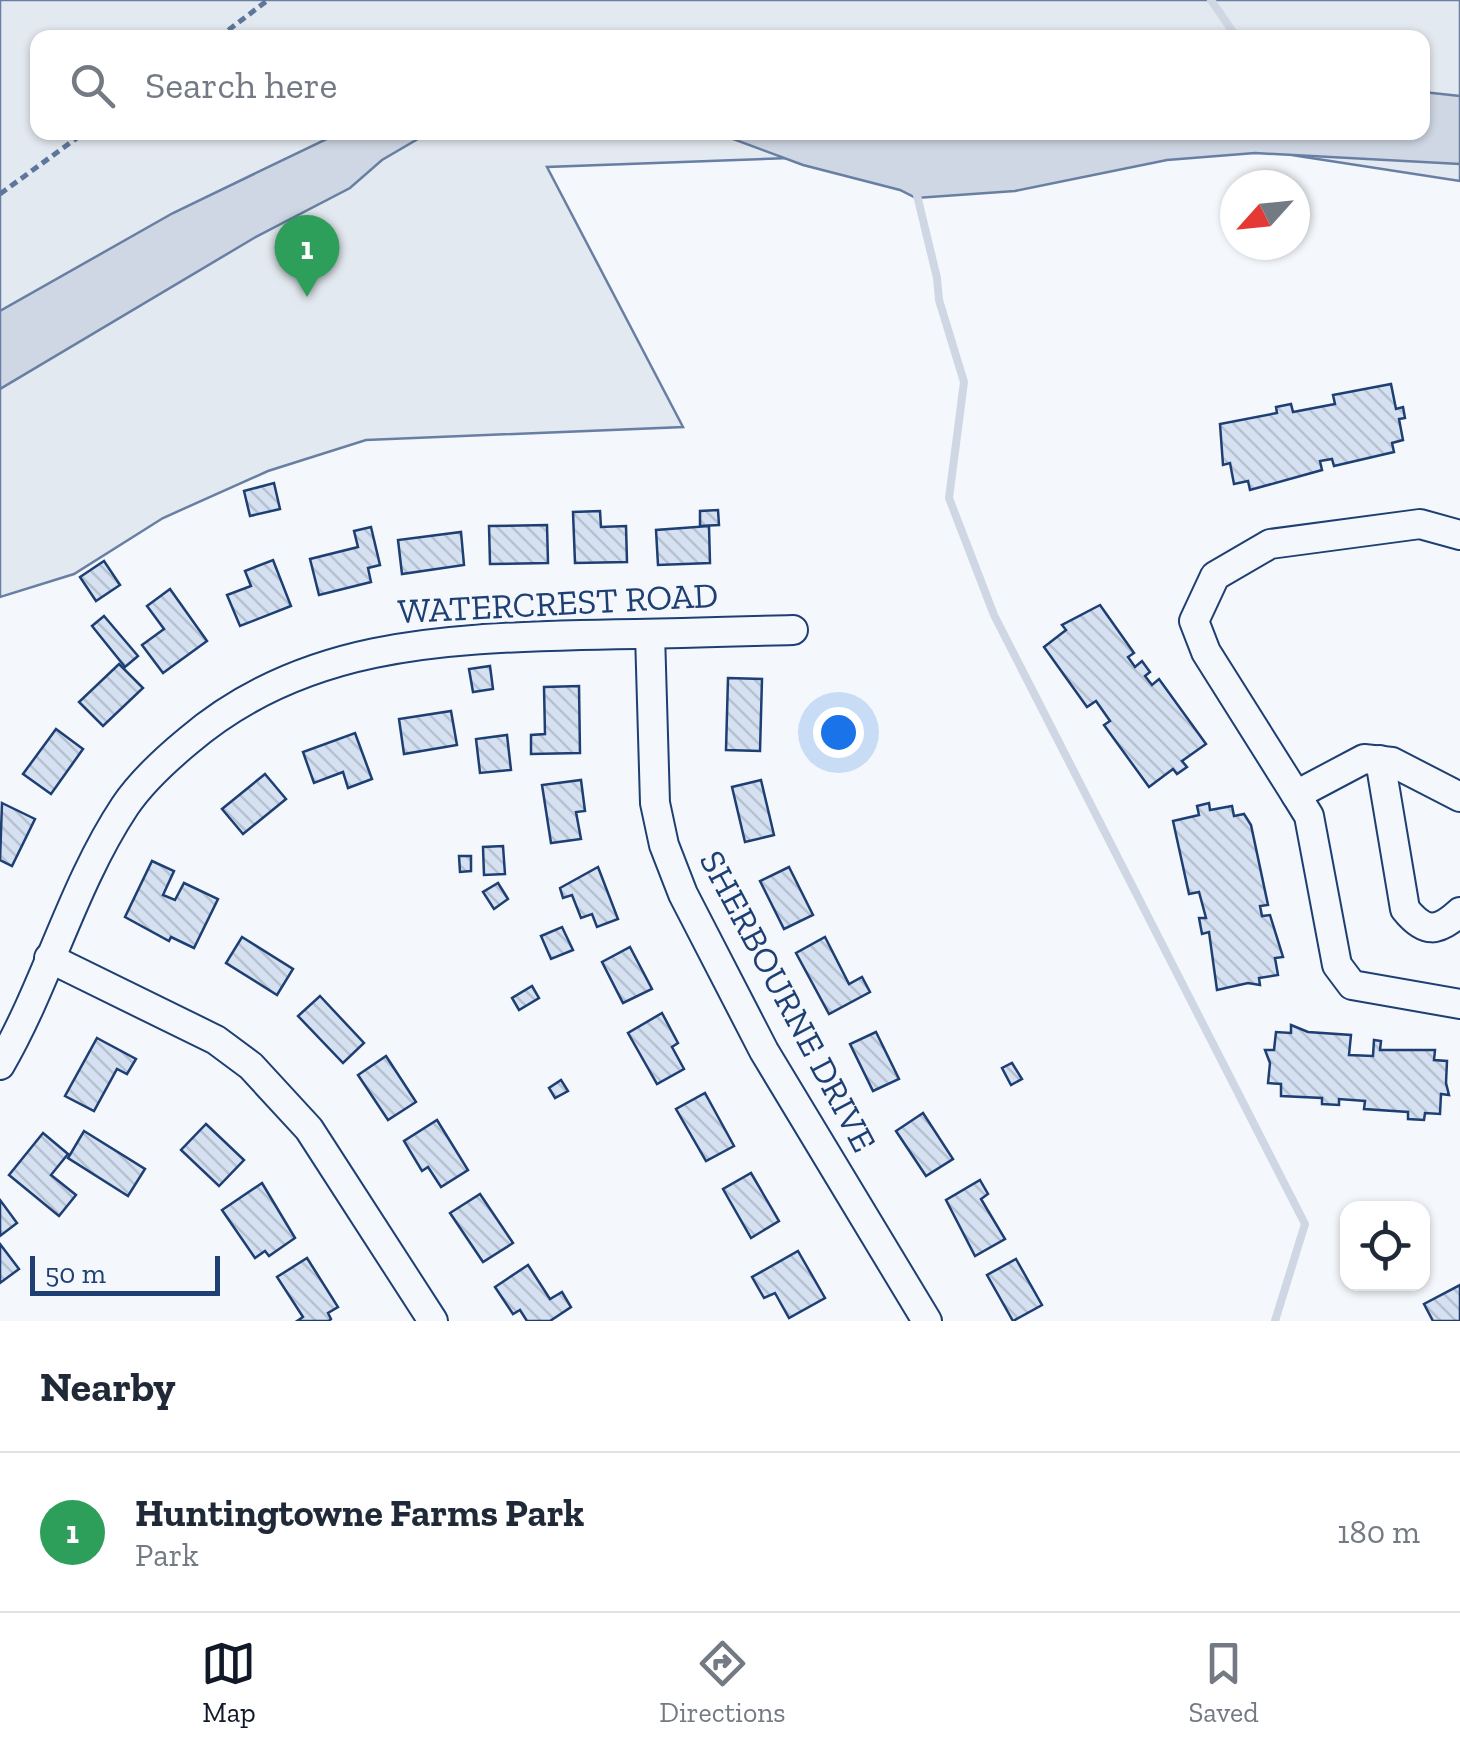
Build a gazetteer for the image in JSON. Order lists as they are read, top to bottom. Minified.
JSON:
{"streets":{"street":["WATERCREST ROAD","SHERBOURNE DRIVE"]},"crossings":[["WATERCREST ROAD","SHERBOURNE DRIVE"]],"scale_bar":"50 m","north":"bottom left","page":{"search":"Search here","pins":"1","scale":"50 m","heading":"Nearby","list":[{"mark":"1","name":"Huntingtowne Farms Park","note":"Park","value":"180 m"}],"nav":["Map","Directions","Saved"]}}
